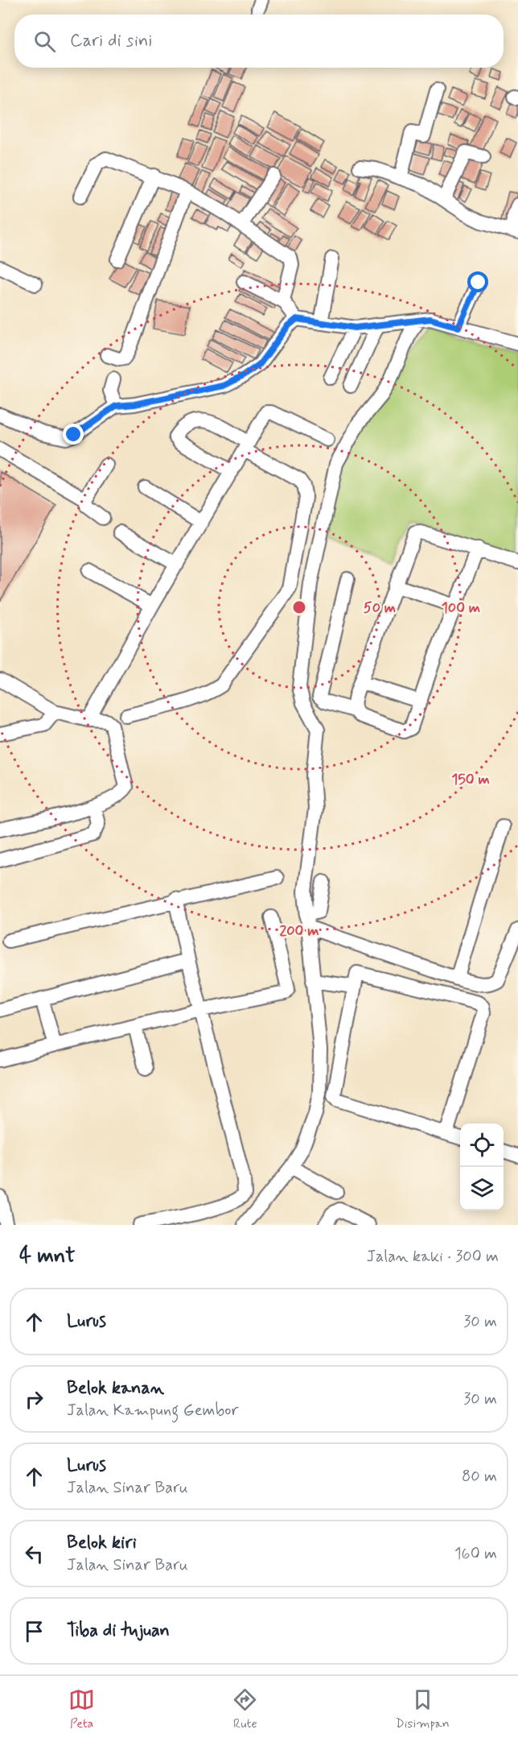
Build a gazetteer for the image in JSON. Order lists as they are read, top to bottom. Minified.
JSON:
{"page":{"search":"Cari di sini","heading":["4 mnt","Jalan kaki · 300 m"],"list":[["Lurus","30 m"],["Belok kanan","Jalan Kampung Gembor","30 m"],["Lurus","Jalan Sinar Baru","80 m"],["Belok kiri","Jalan Sinar Baru","160 m"],"Tiba di tujuan"],"nav":["Peta","Rute","Disimpan"]},"rings":["50 m","100 m","150 m","200 m"]}
